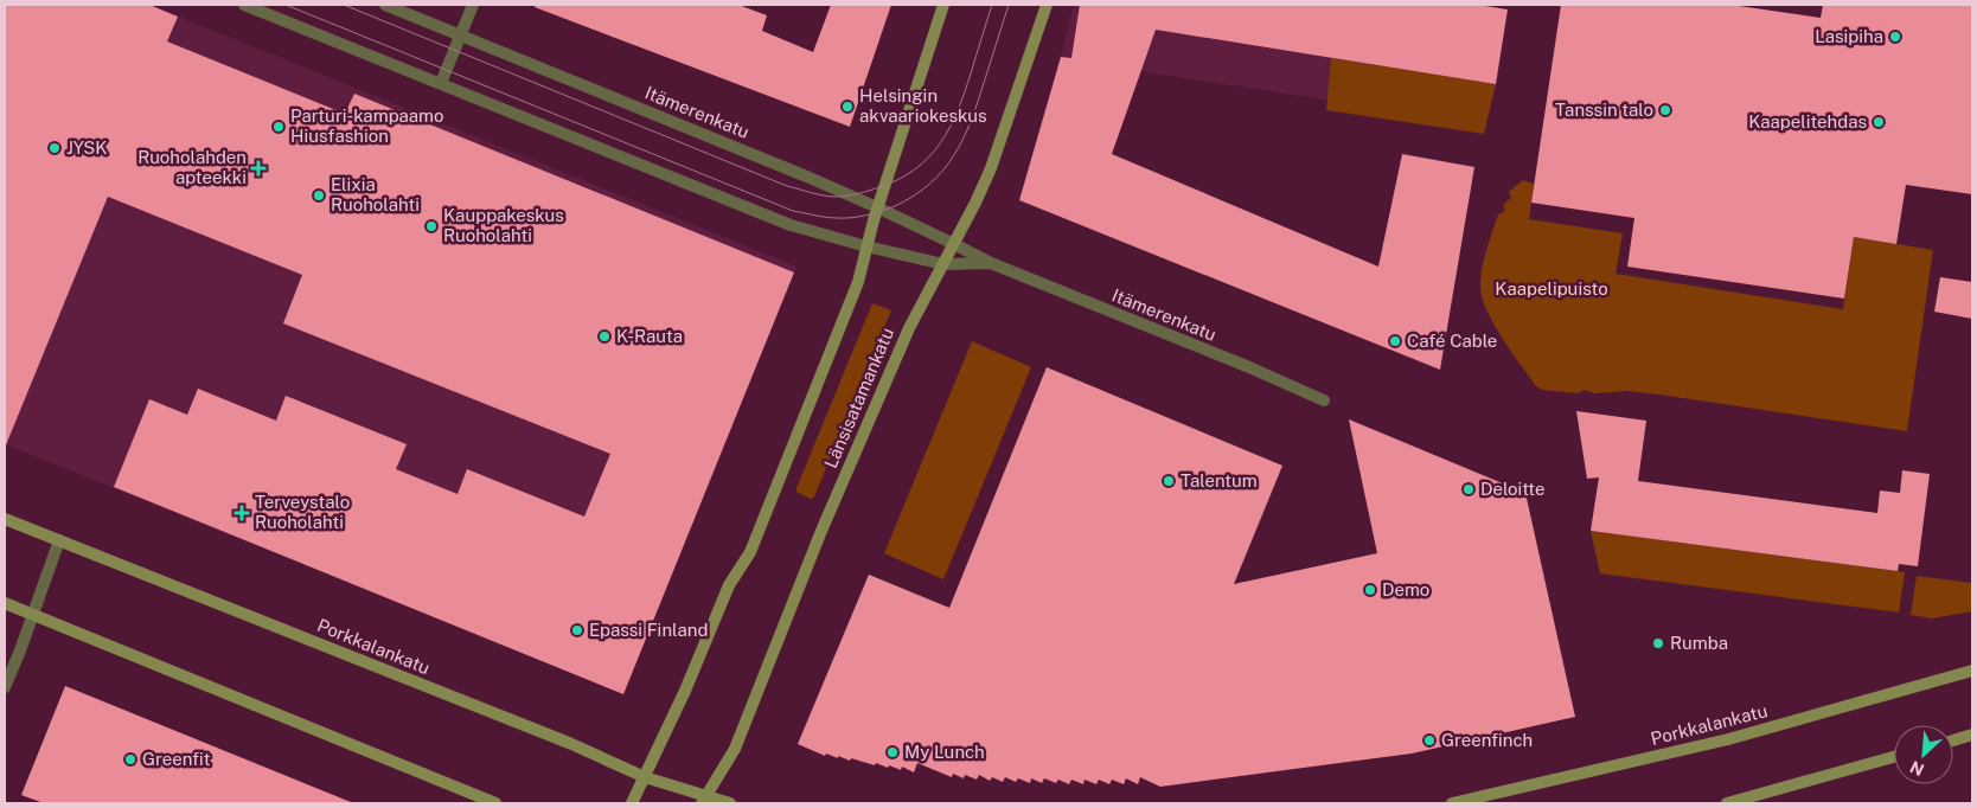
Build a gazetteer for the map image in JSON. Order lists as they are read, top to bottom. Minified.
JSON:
{"streets":{"main road":["Länsisatamankatu","Porkkalankatu"],"street":["Itämerenkatu"]},"crossings":[["Itämerenkatu","Länsisatamankatu"],["Länsisatamankatu","Porkkalankatu"]],"parks":["Kaapelipuisto"],"places":{"other":["Lasipiha","Helsingin akvaariokeskus","Tanssin talo","Kaapelitehdas","Parturi-kampaamo Hiusfashion","JYSK","Elixia Ruoholahti","Kauppakeskus Ruoholahti","K-Rauta","Café Cable","Talentum","Deloitte","Demo","Epassi Finland","Rumba","Greenfinch","My Lunch","Greenfit"],"health":["Ruoholahden apteekki","Terveystalo Ruoholahti"]},"north":"bottom left"}
